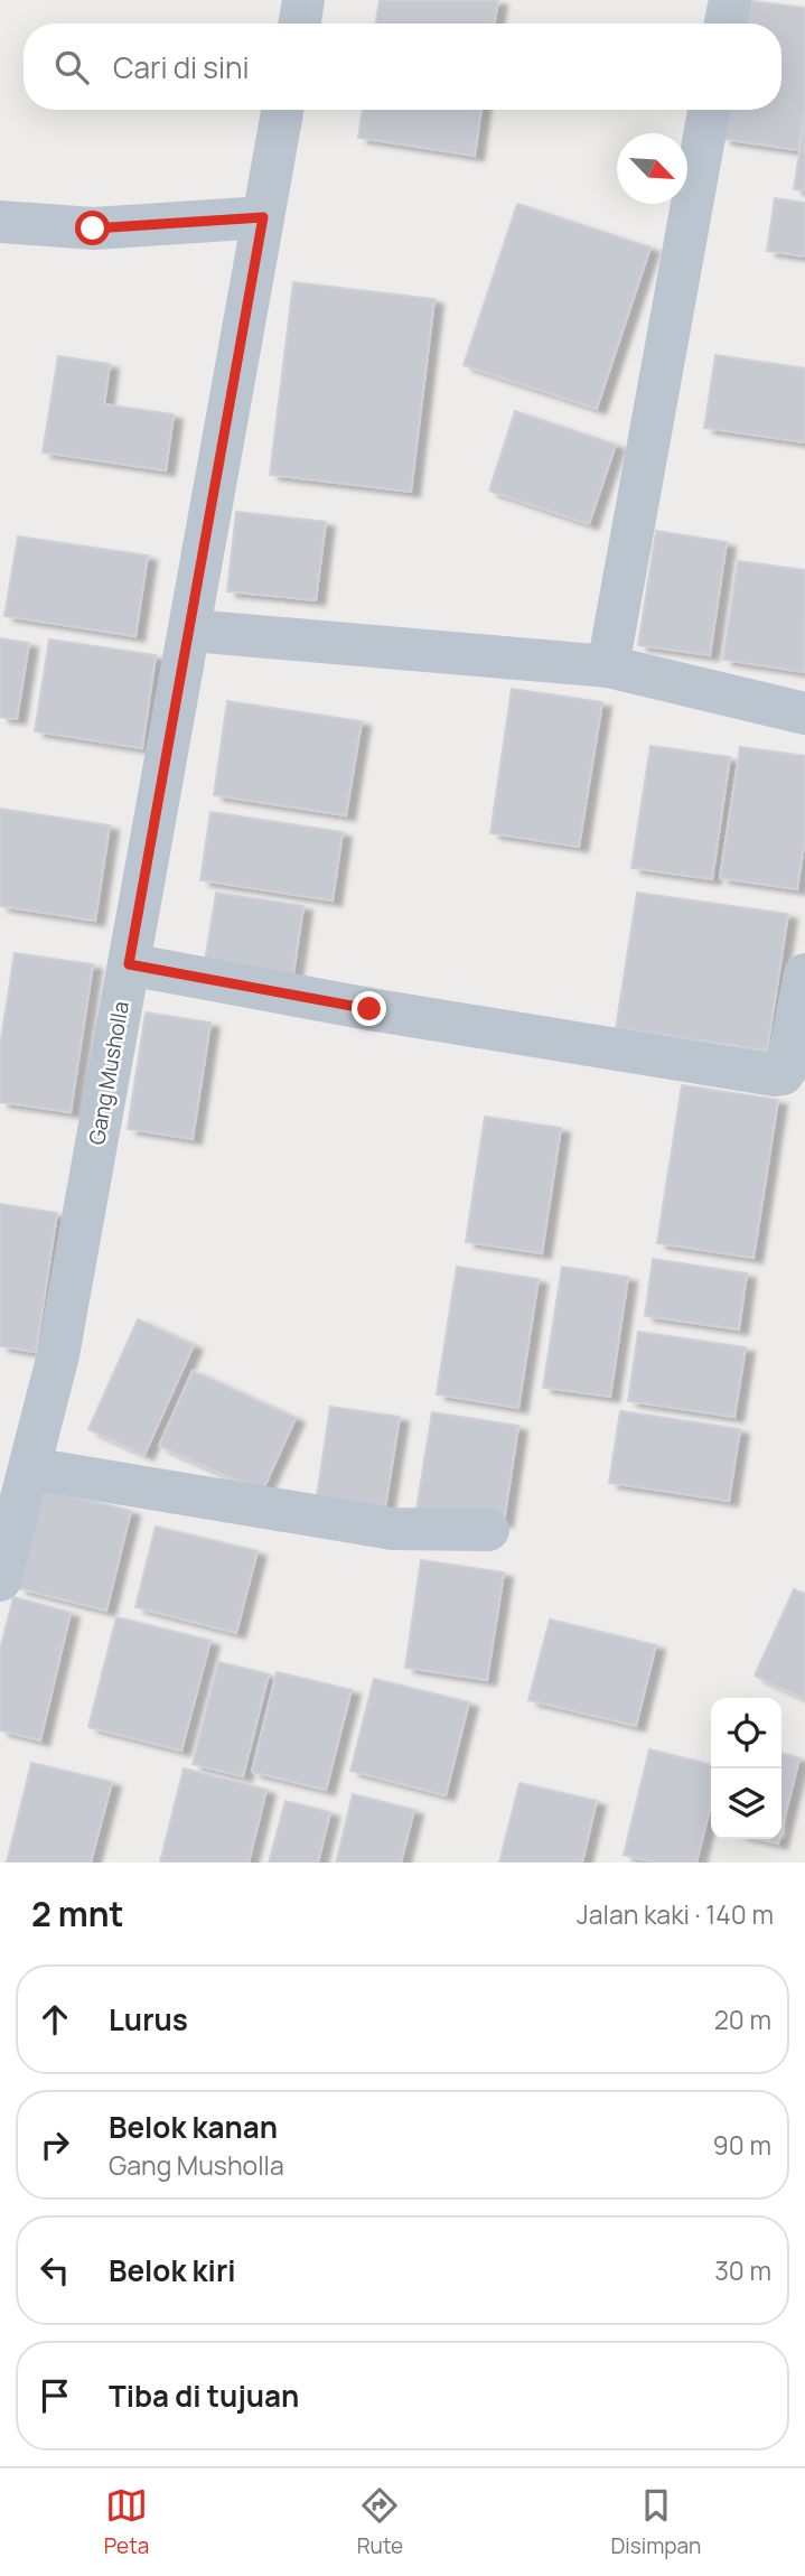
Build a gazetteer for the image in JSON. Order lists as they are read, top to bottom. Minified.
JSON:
{"streets":{"street":["Gang Musholla"]},"north":"bottom right","page":{"search":"Cari di sini","heading":["2 mnt","Jalan kaki · 140 m"],"list":[["Lurus","20 m"],["Belok kanan","Gang Musholla","90 m"],["Belok kiri","30 m"],"Tiba di tujuan"],"nav":["Peta","Rute","Disimpan"]}}
